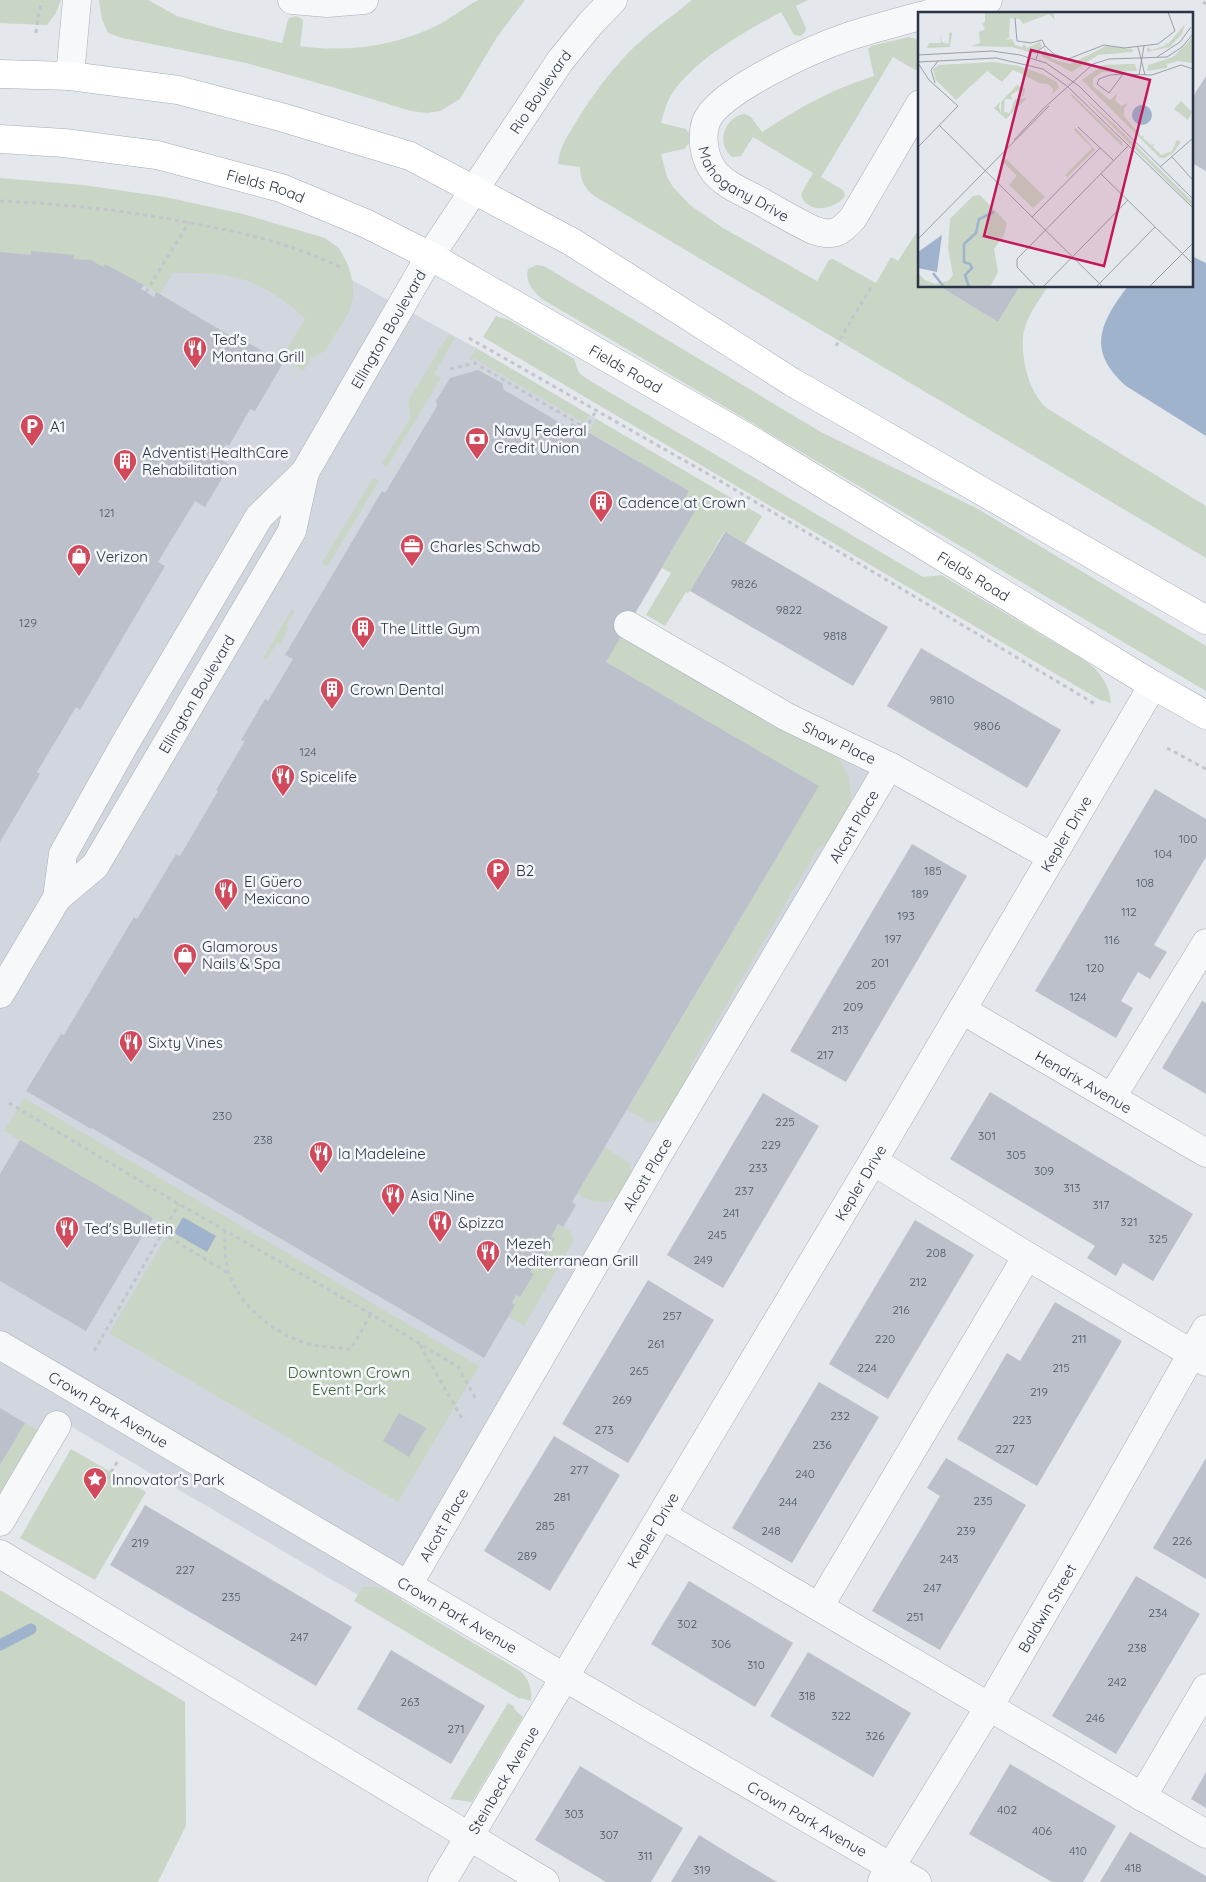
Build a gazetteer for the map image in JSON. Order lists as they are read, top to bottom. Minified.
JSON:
{"streets":{"main road":["Fields Road"],"street":["Rio Boulevard","Mahogany Drive","Ellington Boulevard","Shaw Place","Alcott Place","Kepler Drive","Hendrix Avenue","Crown Park Avenue","Baldwin Street","Steinbeck Avenue"]},"crossings":[["Rio Boulevard","Ellington Boulevard"],["Fields Road","Ellington Boulevard"],["Fields Road","Kepler Drive"],["Shaw Place","Alcott Place"],["Shaw Place","Kepler Drive"],["Alcott Place","Crown Park Avenue"],["Kepler Drive","Hendrix Avenue"],["Kepler Drive","Crown Park Avenue"],["Kepler Drive","Steinbeck Avenue"],["Crown Park Avenue","Baldwin Street"],["Crown Park Avenue","Steinbeck Avenue"]],"parks":["Downtown Crown Event Park"],"places":{"restaurant":["Ted's Montana Grill","Spicelife","El Güero Mexicano","Sixty Vines","la Madeleine","Asia Nine","&pizza","Ted's Bulletin","Mezeh Mediterranean Grill"],"parking":["A1","B2"],"bank":["Navy Federal Credit Union"],"building":["Adventist HealthCare Rehabilitation","Cadence at Crown","The Little Gym","Crown Dental"],"office":["Charles Schwab"],"shop":["Verizon","Glamorous Nails & Spa"],"place":["Innovator's Park"]},"house_numbers":["121","9826","9822","129","9818","9810","9806","124","100","104","185","108","189","112","193","197","116","201","120","205","124","209","213","217","230","225","301","238","229","305","233","309","313","237","317","241","321","245","325","208","249","212","216","257","220","211","261","224","215","265","219","269","232","223","273","236","227","277","240","281","235","244","285","248","239","226","219","289","243","227","247","235","234","251","302","247","306","238","310","242","318","263","322","246","271","326","402","303","406","307","410","311","418","319"]}
